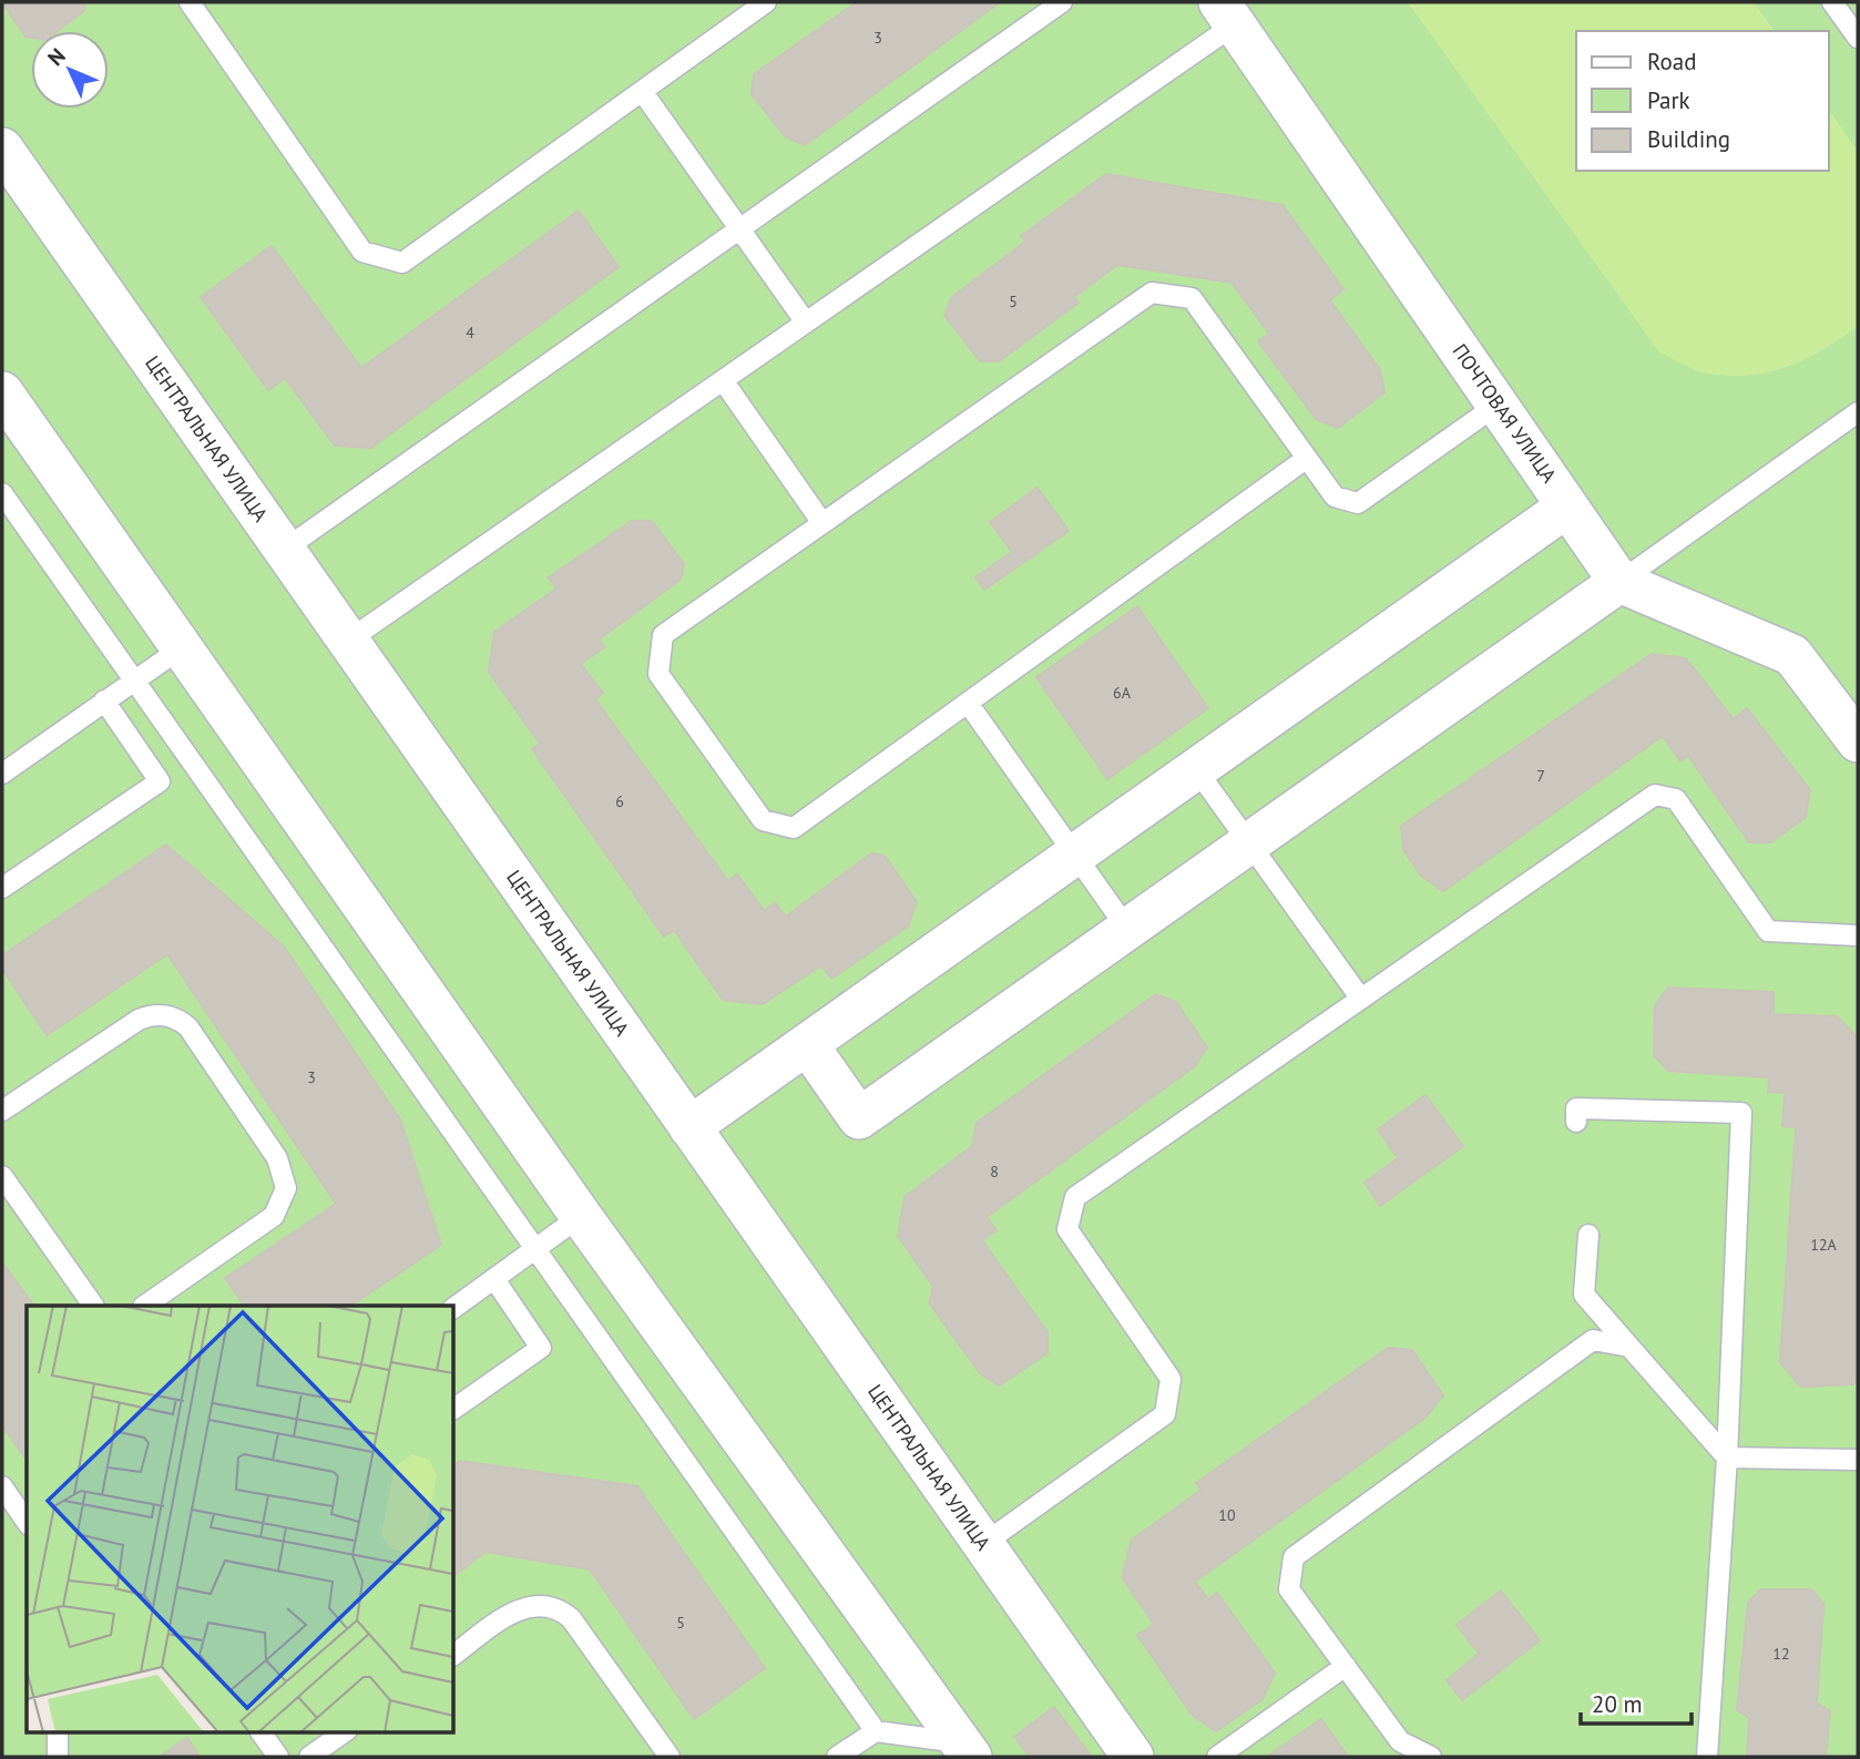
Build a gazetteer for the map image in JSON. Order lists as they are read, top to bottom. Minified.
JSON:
{"streets":{"street":["ПОЧТОВАЯ УЛИЦА","ЦЕНТРАЛЬНАЯ УЛИЦА"]},"house_numbers":["3","5","4","6А","7","6","3","8","12А","10","5","12"],"legend":["Road","Park","Building"],"scale_bar":"20 m","north":"top left"}
